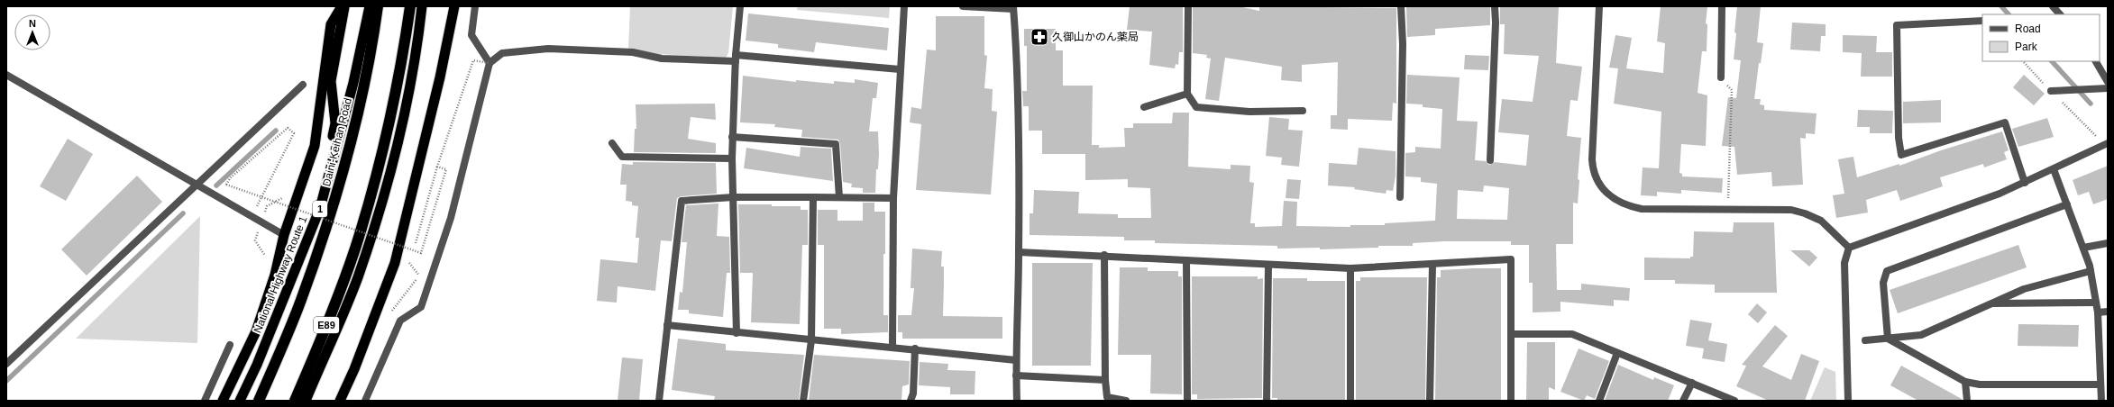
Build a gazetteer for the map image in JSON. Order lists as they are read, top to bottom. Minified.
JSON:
{"streets":{"highway":["Daini-Keihan Road","1","National Highway Route 1","E89"]},"places":{"pharmacy":["久御山かのん薬局"]},"legend":["Road","Park"],"north":"top"}
